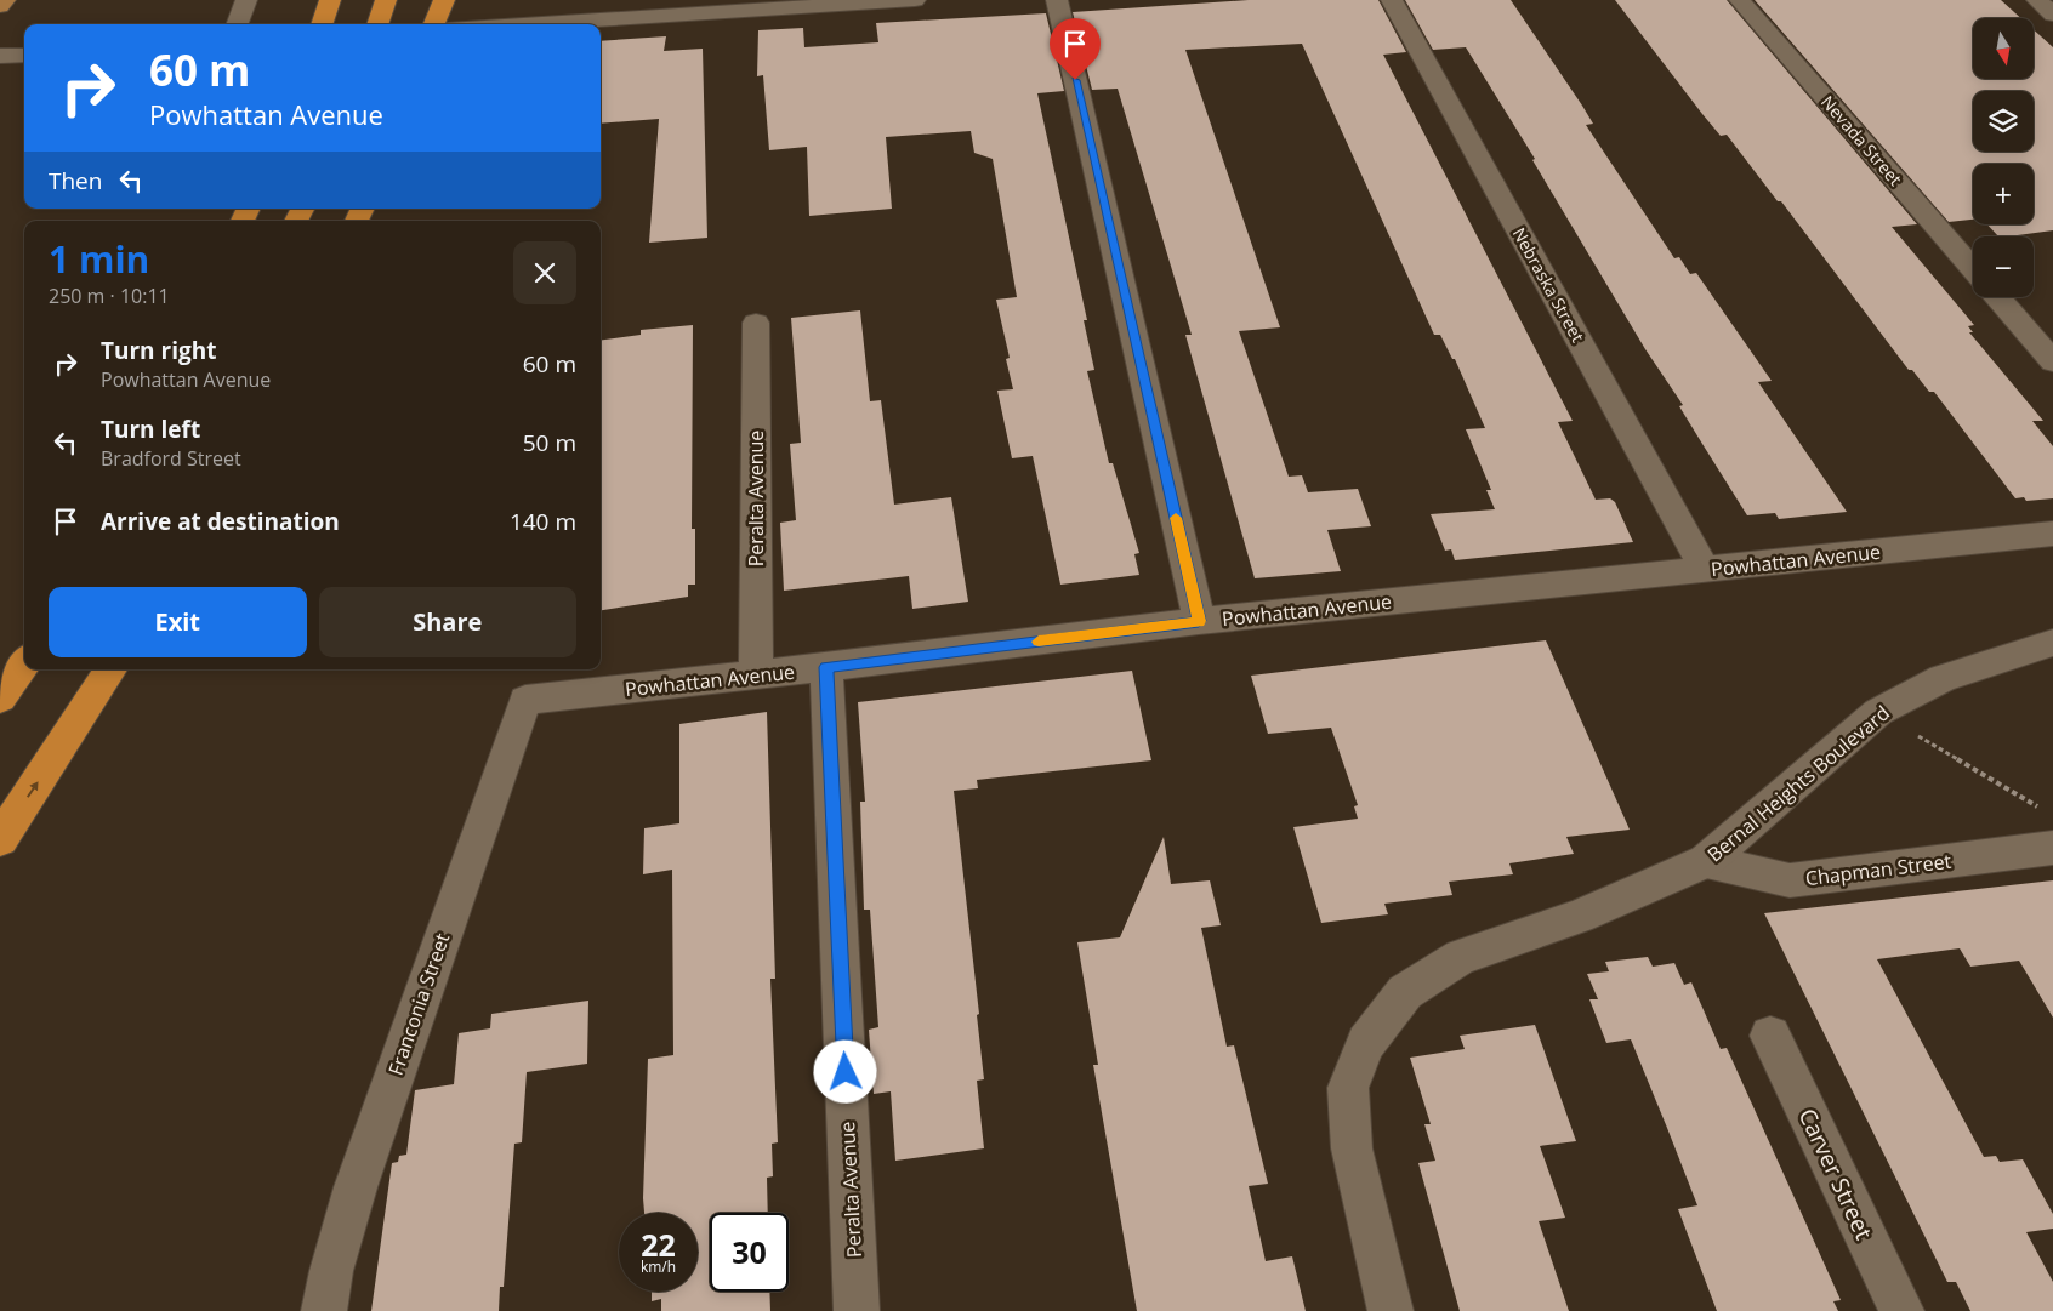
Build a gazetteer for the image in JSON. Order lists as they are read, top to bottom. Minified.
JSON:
{"streets":{"street":["Nevada Street","Nebraska Street","Peralta Avenue","Powhattan Avenue","Bernal Heights Boulevard","Chapman Street","Franconia Street","Carver Street"]},"crossings":[["Nebraska Street","Powhattan Avenue"],["Peralta Avenue","Powhattan Avenue"],["Powhattan Avenue","Franconia Street"],["Bernal Heights Boulevard","Chapman Street"]],"north":"bottom","page":{"map_buttons":["+","−"],"turn":["60 m","Powhattan Avenue"],"then":"Then","heading":["1 min","250 m · 10:11"],"list":[{"name":"Turn right","note":"Powhattan Avenue","value":"60 m"},{"name":"Turn left","note":"Bradford Street","value":"50 m"},{"name":"Arrive at destination","value":"140 m"}],"buttons":["Exit","Share"],"speed":"22 km/h","limit":"30"}}
